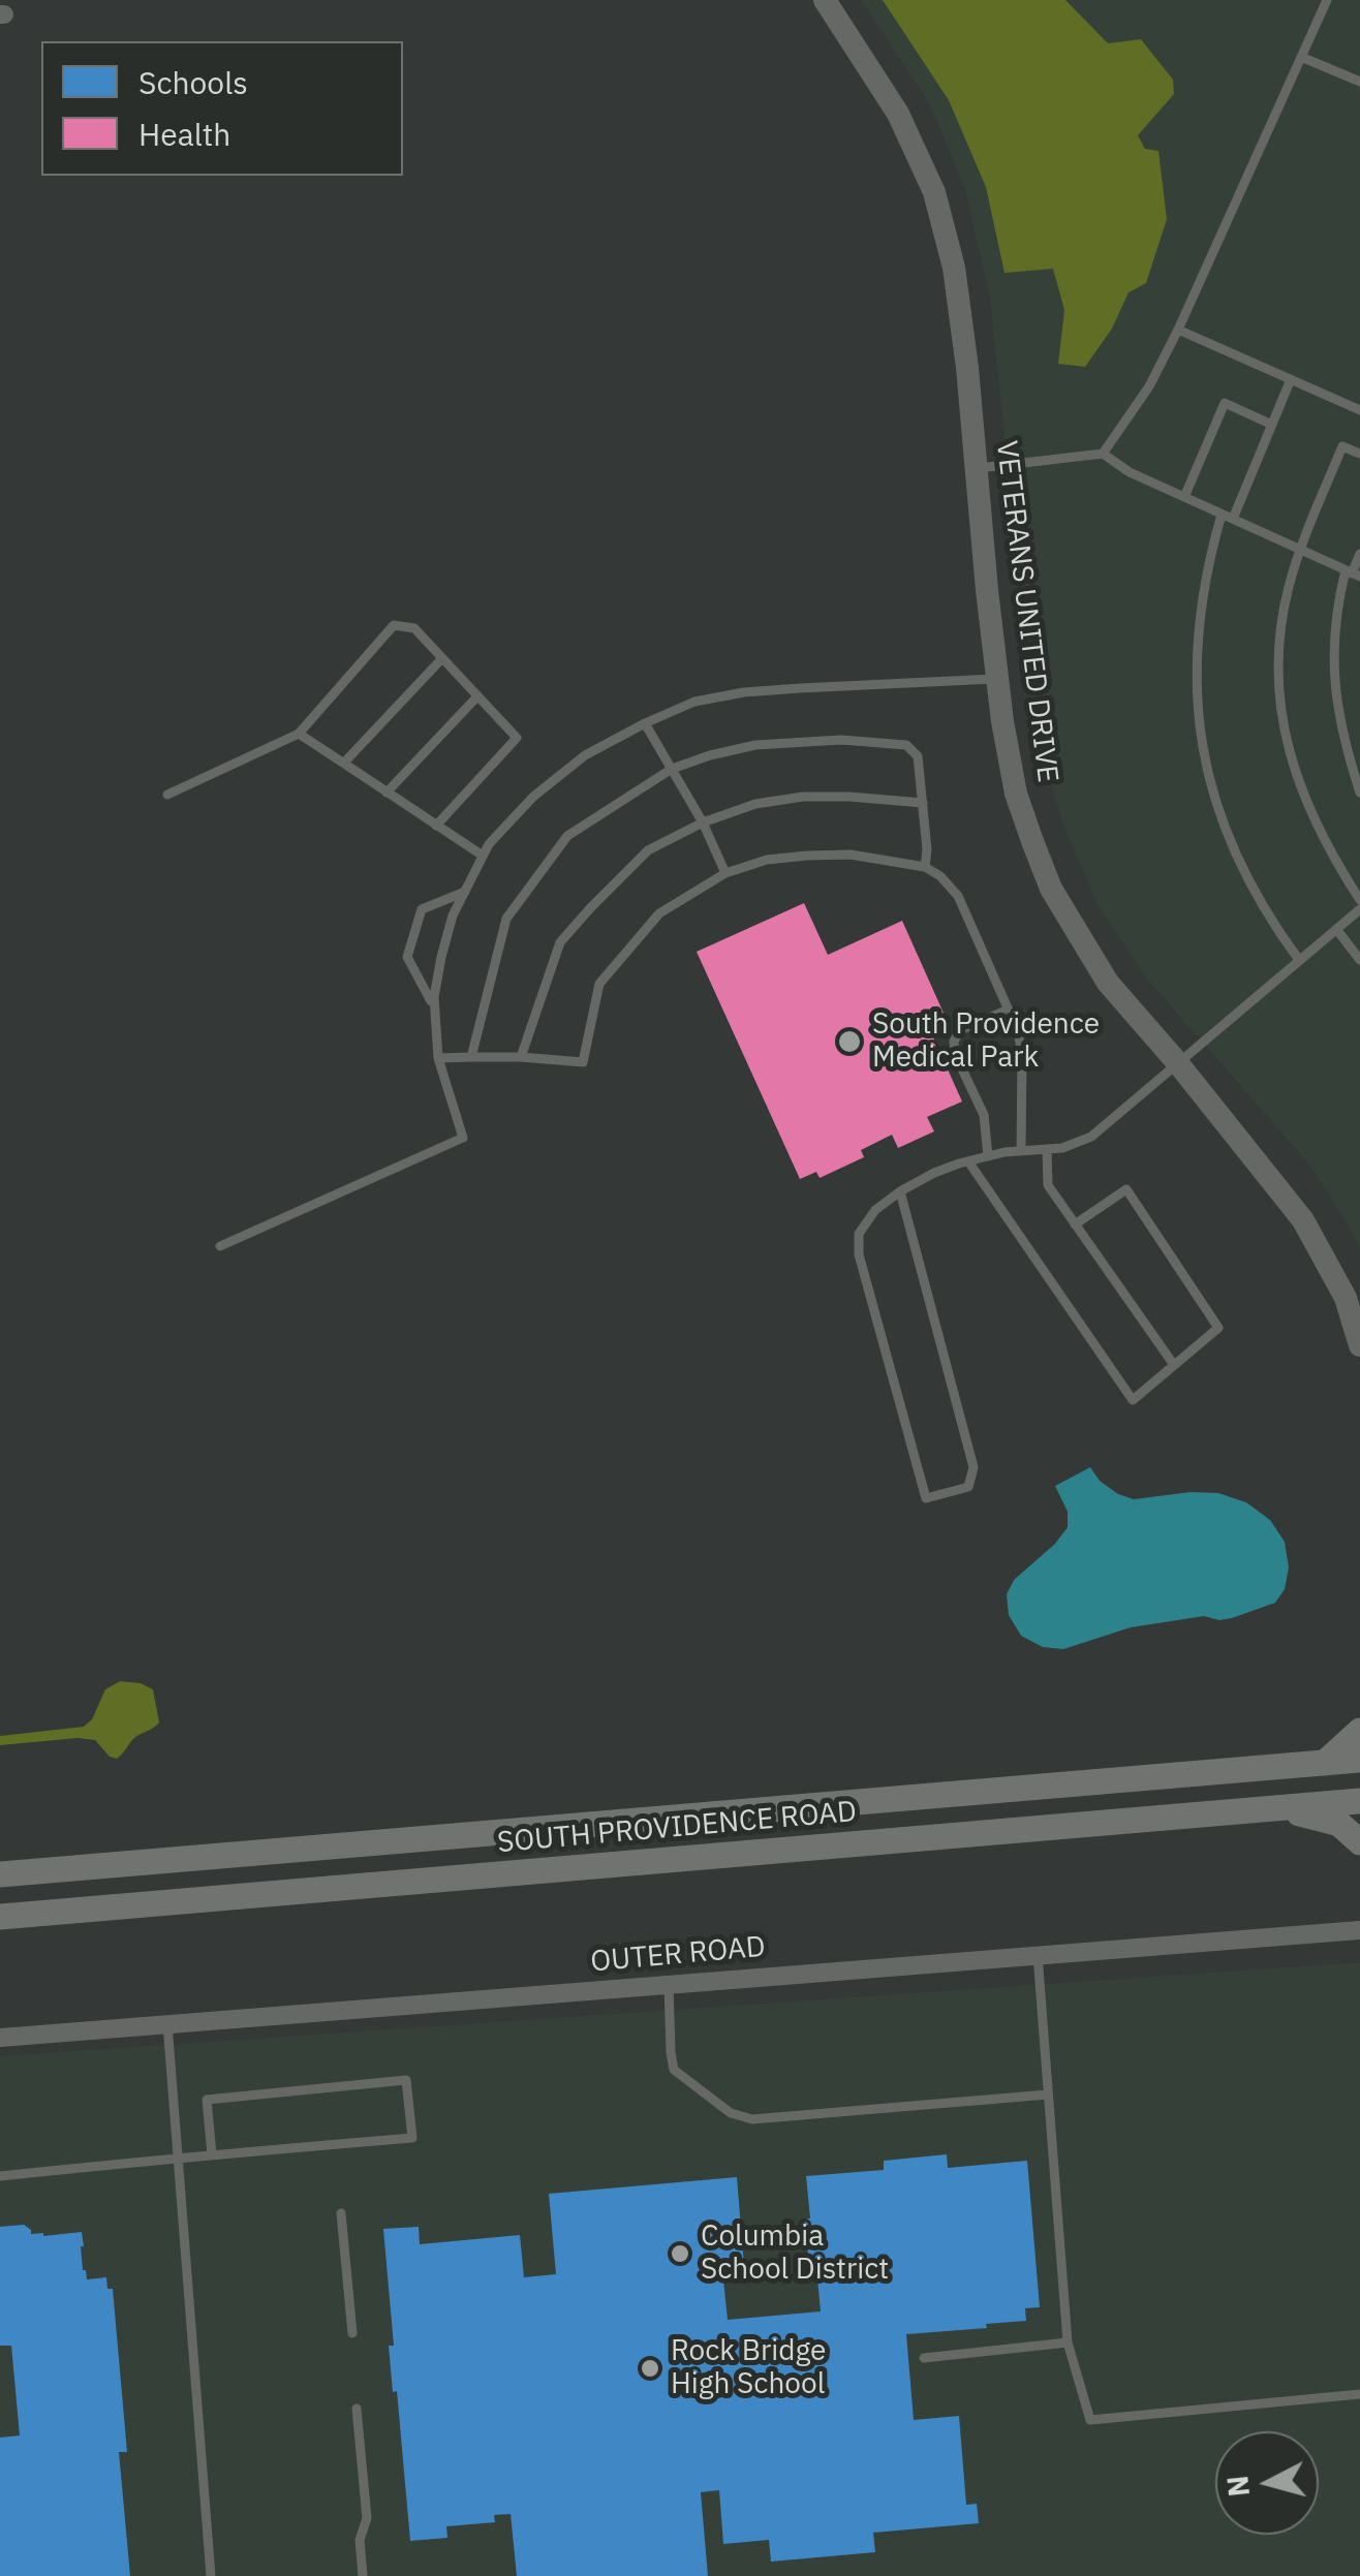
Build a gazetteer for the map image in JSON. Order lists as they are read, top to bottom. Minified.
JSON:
{"streets":{"main road":["SOUTH PROVIDENCE ROAD"],"street":["VETERANS UNITED DRIVE","OUTER ROAD"]},"places":["South Providence Medical Park","Columbia School District","Rock Bridge High School"],"legend":["Schools","Health"],"north":"left"}
